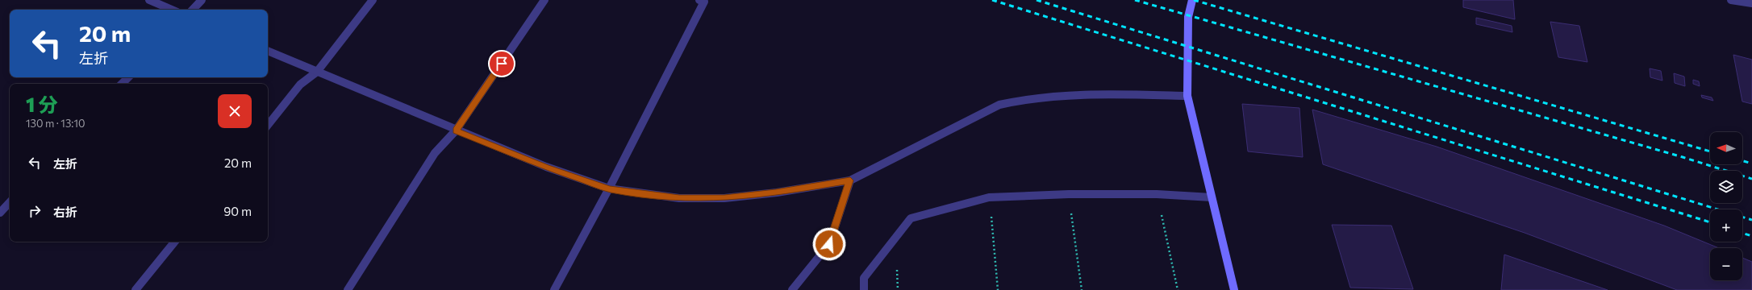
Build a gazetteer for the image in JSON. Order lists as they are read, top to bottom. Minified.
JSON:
{"north":"left","page":{"turn":["20 m","左折"],"heading":["1 分","130 m · 13:10"],"map_buttons":["+","−"],"list":[{"name":"左折","value":"20 m"},{"name":"右折","value":"90 m"}]}}
